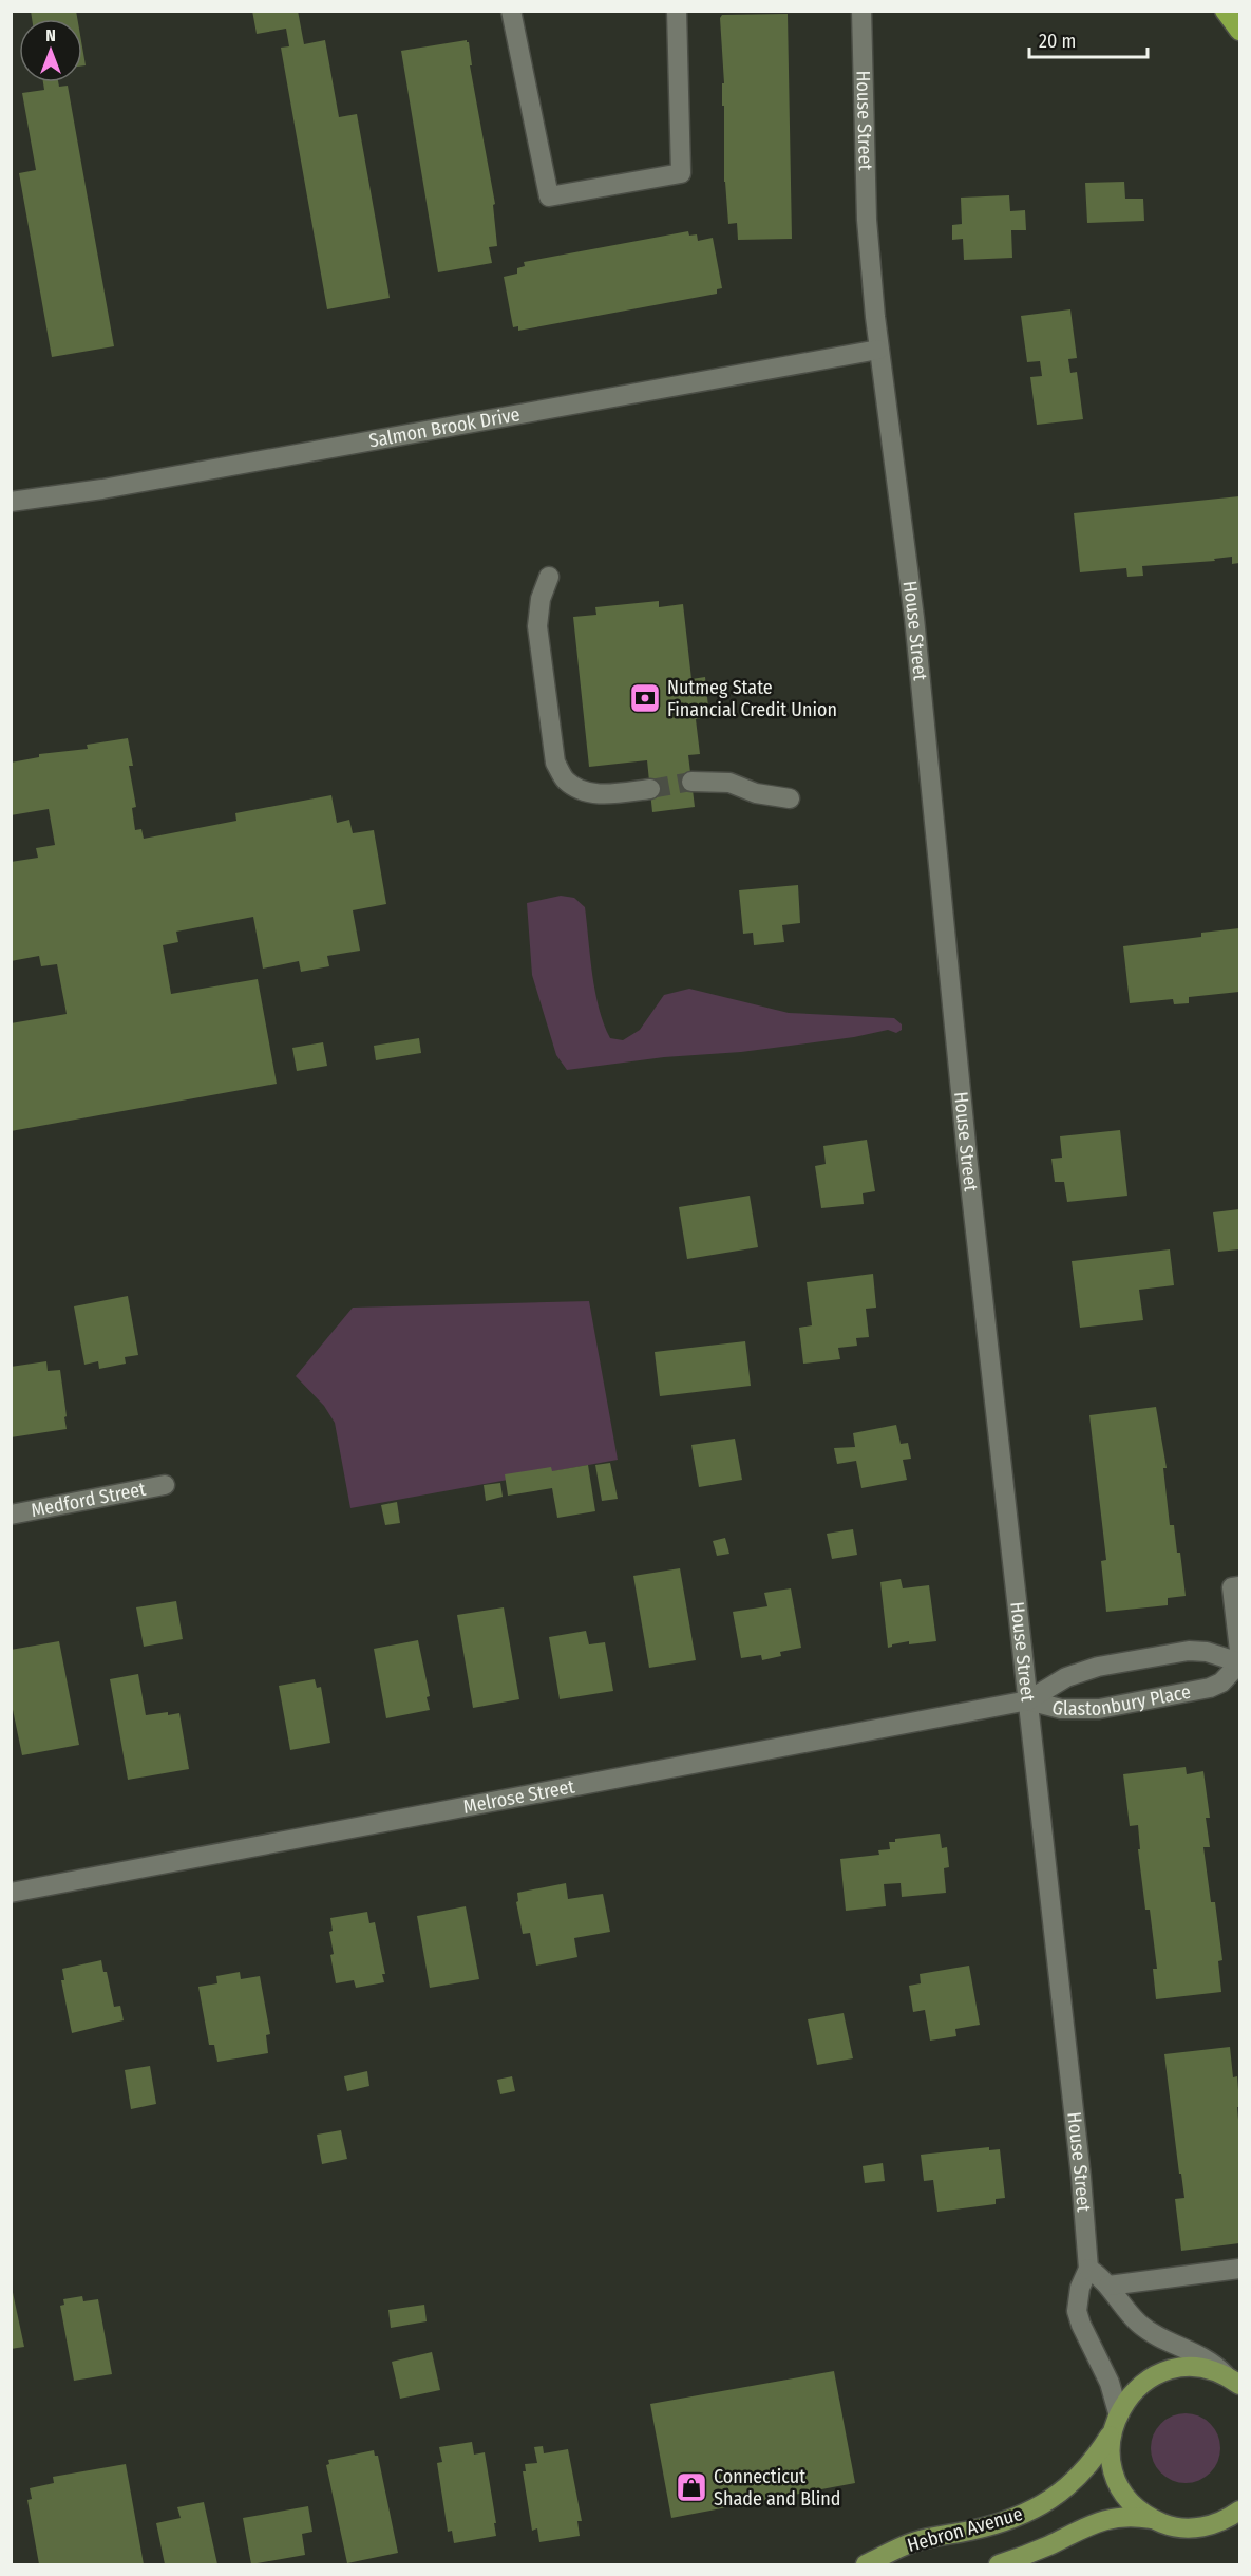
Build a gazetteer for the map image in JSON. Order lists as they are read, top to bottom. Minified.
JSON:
{"streets":{"main road":["Hebron Avenue"],"street":["House Street","Salmon Brook Drive","Medford Street","Glastonbury Place","Melrose Street"]},"crossings":[["House Street","Salmon Brook Drive"],["House Street","Glastonbury Place"],["House Street","Melrose Street"],["Glastonbury Place","Melrose Street"]],"places":{"bank":["Nutmeg State Financial Credit Union"],"shop":["Connecticut Shade and Blind"]},"scale_bar":"20 m","north":"top"}
